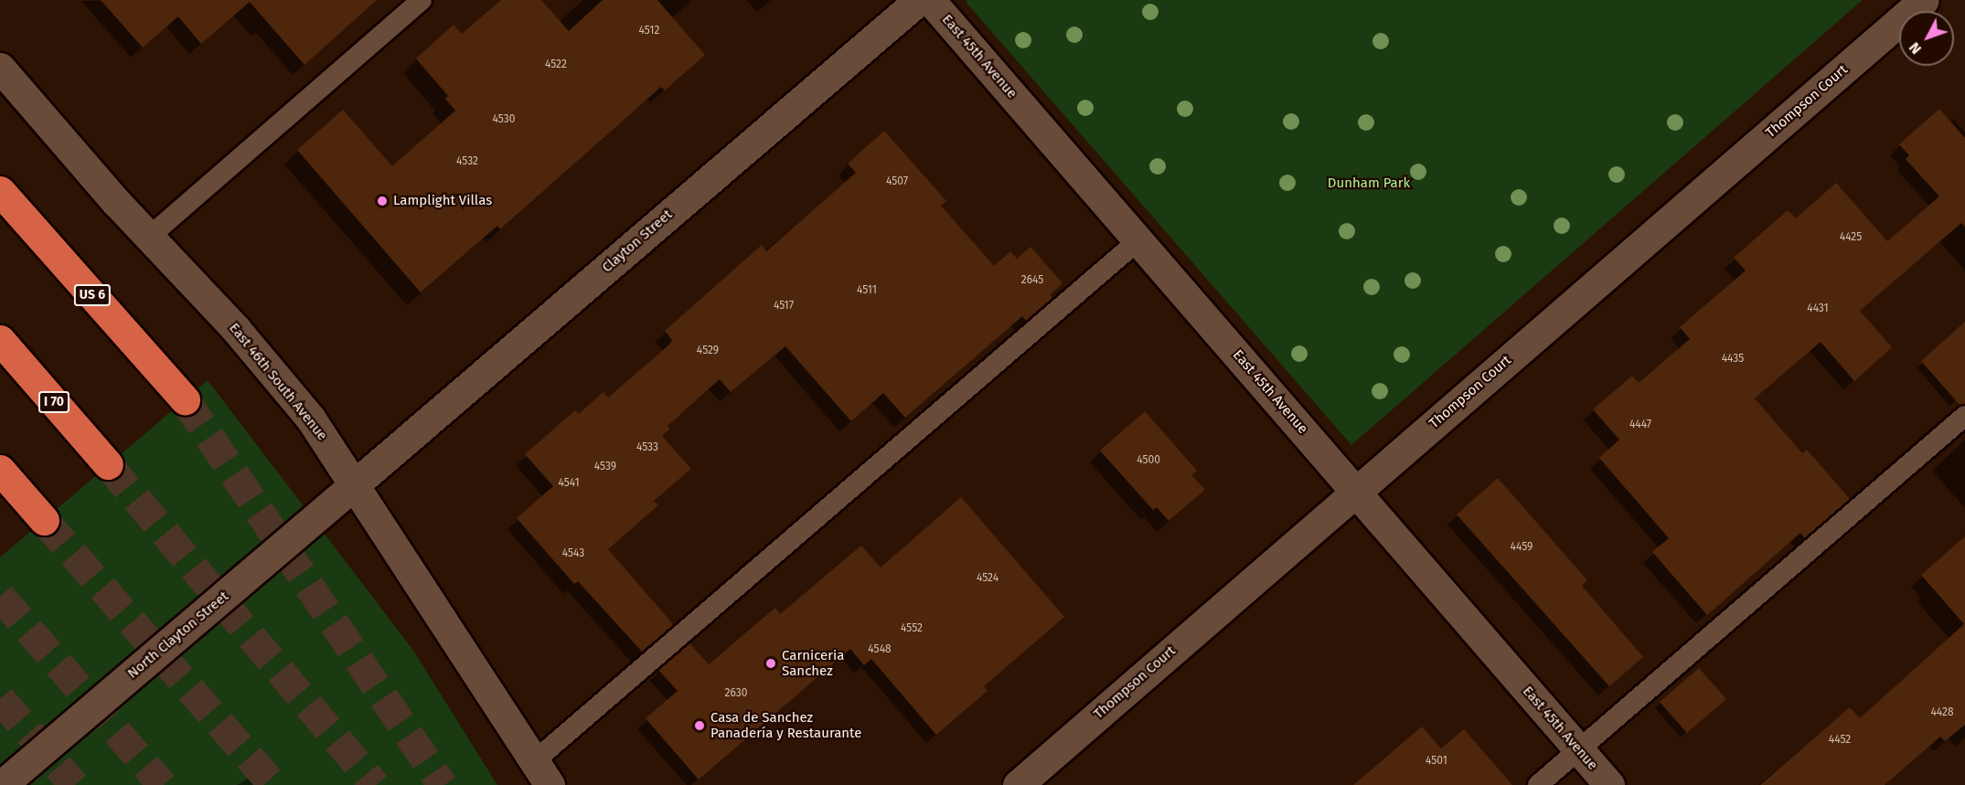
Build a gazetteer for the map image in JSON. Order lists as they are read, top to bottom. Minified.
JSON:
{"streets":{"highway":["US 6","I 70"],"street":["East 45th Avenue","Thompson Court","Clayton Street","East 46th South Avenue","North Clayton Street"]},"crossings":[["East 45th Avenue","Thompson Court"],["Clayton Street","East 46th South Avenue"],["Clayton Street","North Clayton Street"],["East 46th South Avenue","North Clayton Street"]],"parks":["Dunham Park"],"places":["Lamplight Villas","Carniceria Sanchez","Casa de Sanchez Panadería y Restaurante"],"house_numbers":["4512","4522","4530","4532","4507","4425","2645","4511","4517","4431","4529","4435","4447","4533","4500","4539","4541","4459","4543","4524","4552","4548","2630","4428","4452","4501"],"north":"bottom left"}
